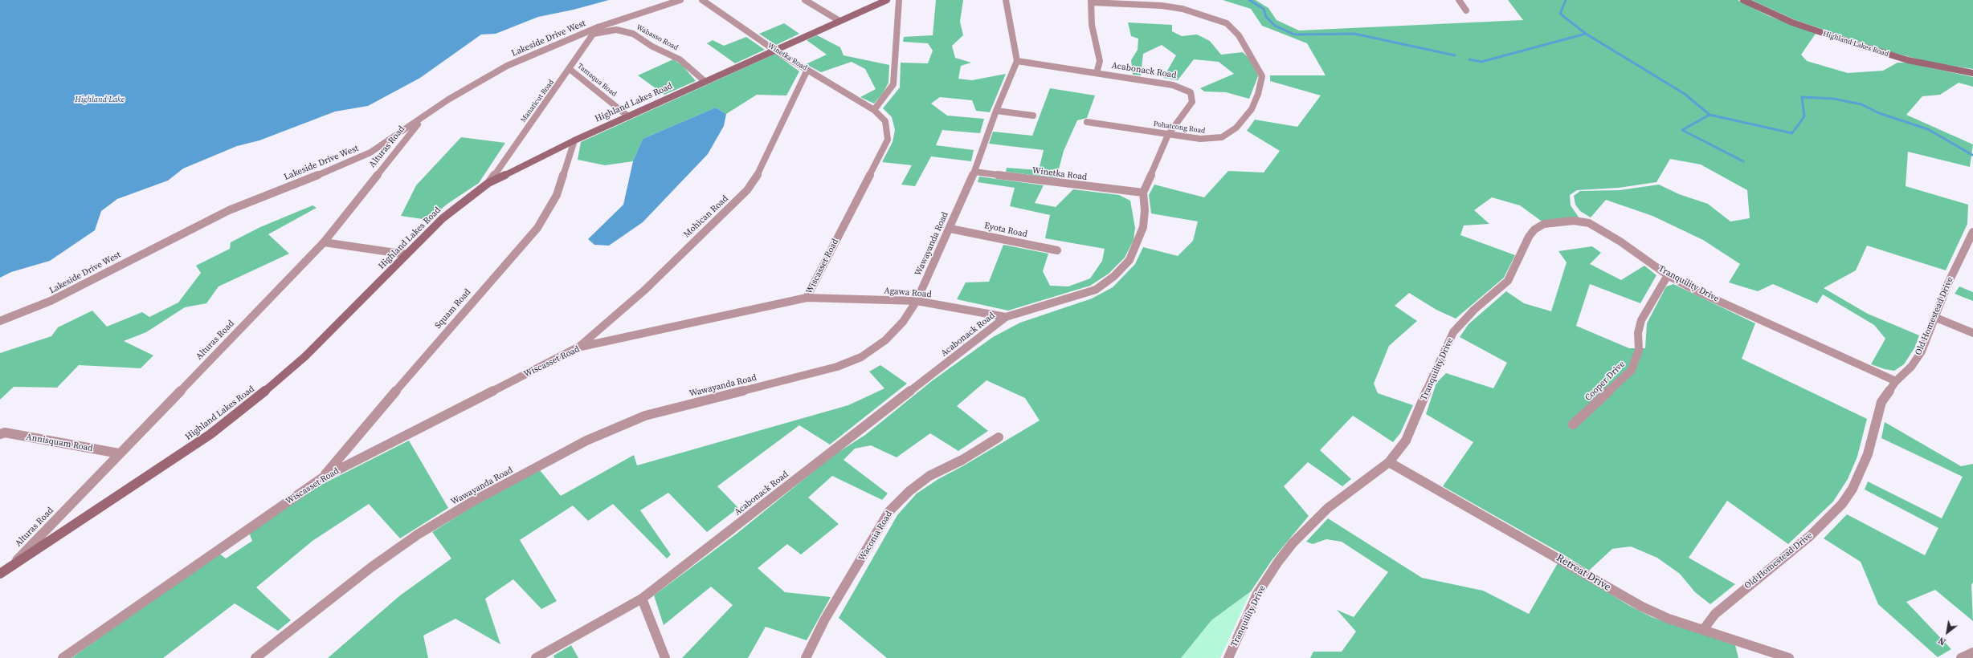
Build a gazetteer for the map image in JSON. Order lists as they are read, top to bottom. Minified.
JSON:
{"streets":{"street":["Wabasso Road","Lakeside Drive West","Highland Lakes Road","Winetka Road","Acabonack Road","Tamaqua Road","Manaticut Road","Pohatcong Road","Alturas Road","Mohican Road","Eyota Road","Wawayanda Road","Wiscasset Road","Tranquility Drive","Agawa Road","Squam Road","Old Homestead Drive","Cooper Drive","Annisquam Road","Waconia Road","Retreat Drive"]},"crossings":[["Wabasso Road","Highland Lakes Road"],["Wabasso Road","Manaticut Road"],["Lakeside Drive West","Manaticut Road"],["Lakeside Drive West","Alturas Road"],["Highland Lakes Road","Winetka Road"],["Highland Lakes Road","Tamaqua Road"],["Highland Lakes Road","Manaticut Road"],["Highland Lakes Road","Alturas Road"],["Highland Lakes Road","Squam Road"],["Winetka Road","Acabonack Road"],["Winetka Road","Mohican Road"],["Winetka Road","Wawayanda Road"],["Winetka Road","Wiscasset Road"],["Acabonack Road","Pohatcong Road"],["Acabonack Road","Wawayanda Road"],["Acabonack Road","Agawa Road"],["Tamaqua Road","Manaticut Road"],["Alturas Road","Annisquam Road"],["Mohican Road","Wiscasset Road"],["Eyota Road","Wawayanda Road"],["Wawayanda Road","Agawa Road"],["Wiscasset Road","Agawa Road"],["Wiscasset Road","Squam Road"],["Tranquility Drive","Old Homestead Drive"],["Tranquility Drive","Cooper Drive"],["Tranquility Drive","Retreat Drive"],["Old Homestead Drive","Retreat Drive"]],"water":["Highland Lake"],"north":"bottom left"}
